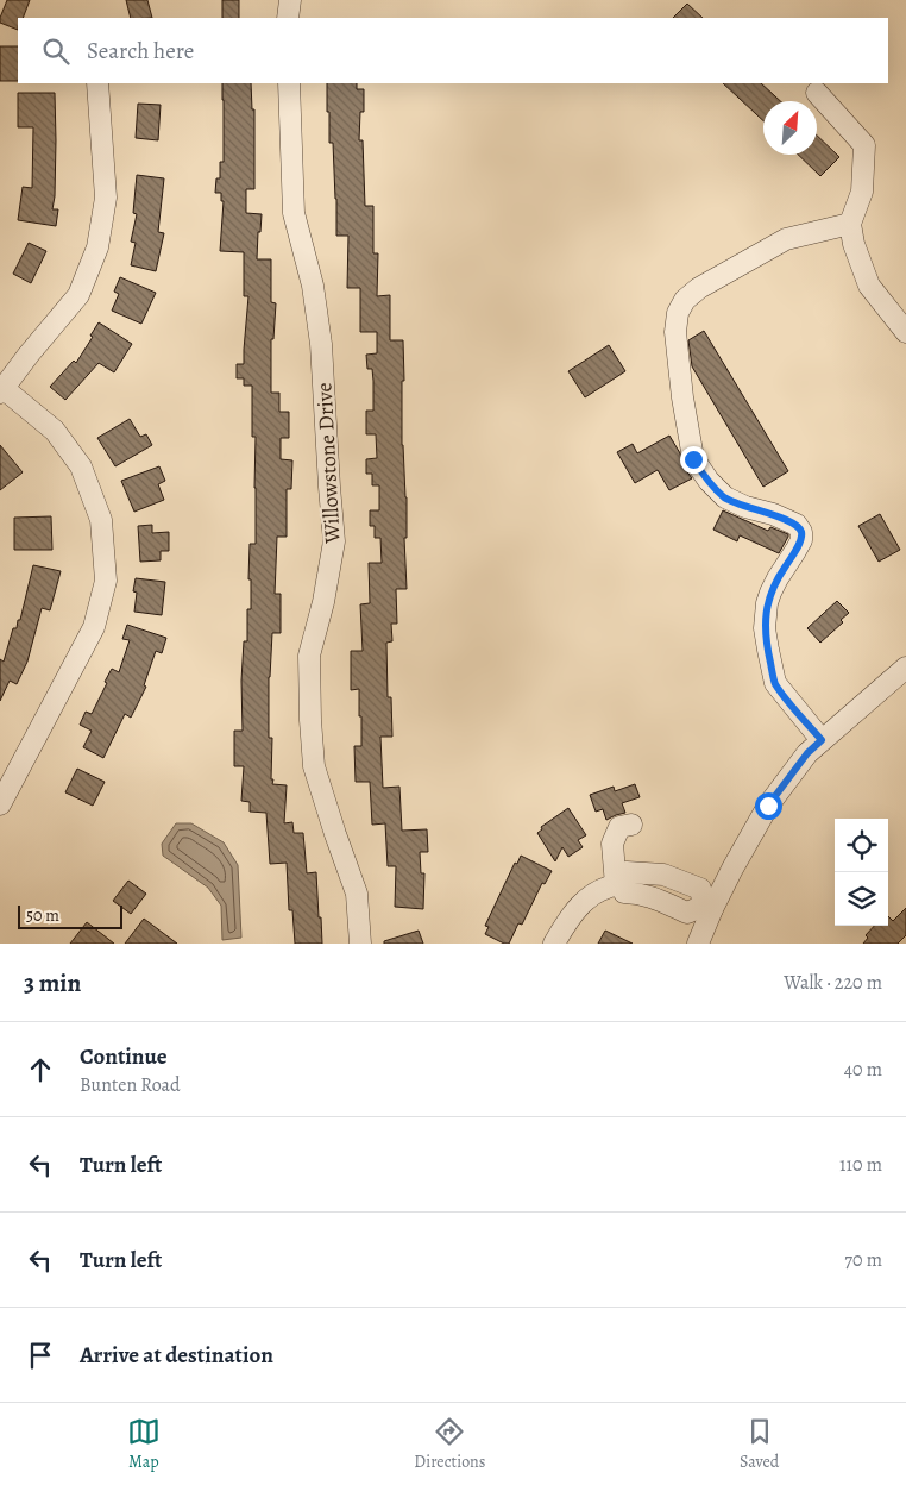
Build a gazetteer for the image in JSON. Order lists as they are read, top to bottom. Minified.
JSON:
{"streets":{"street":["Willowstone Drive"]},"scale_bar":"50 m","north":"top right","page":{"search":"Search here","scale":"50 m","heading":["3 min","Walk · 220 m"],"list":[["Continue","Bunten Road","40 m"],["Turn left","110 m"],["Turn left","70 m"],"Arrive at destination"],"nav":["Map","Directions","Saved"]}}
